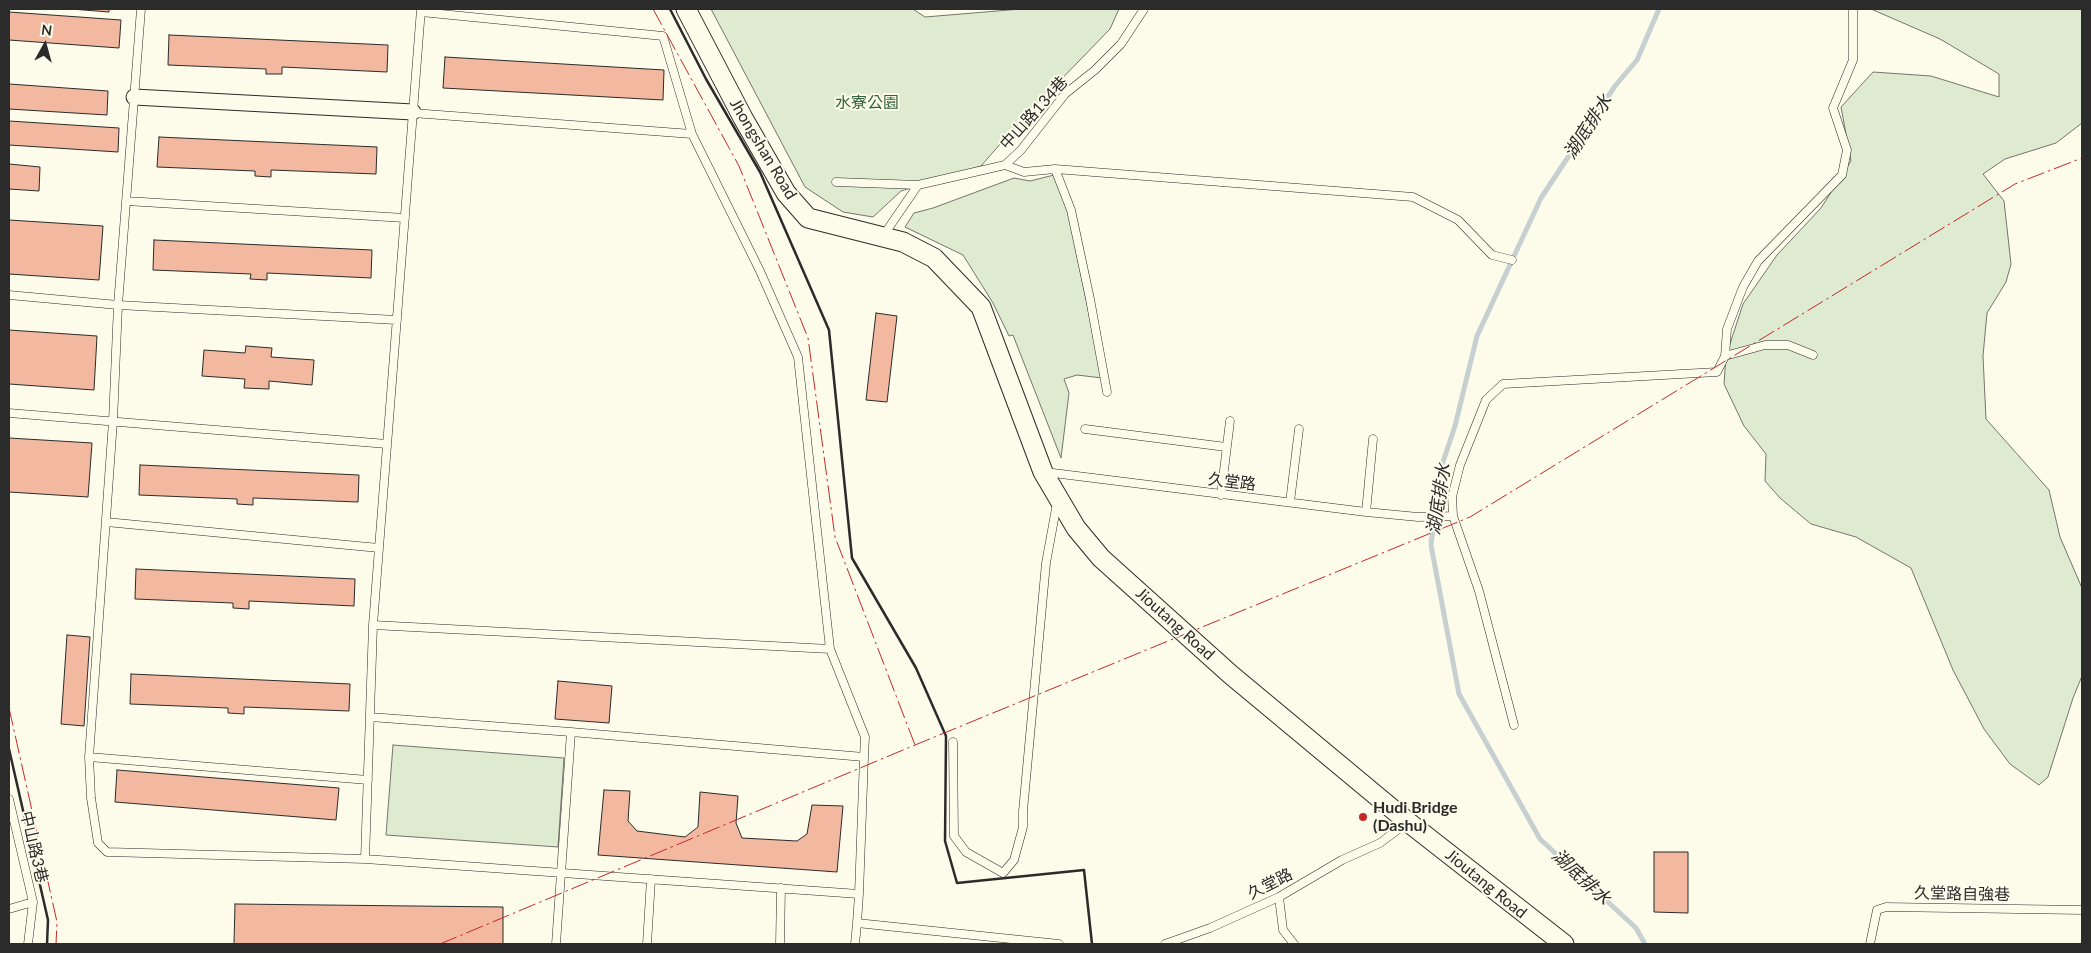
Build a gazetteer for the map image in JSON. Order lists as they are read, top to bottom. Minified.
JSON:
{"streets":{"street":["Jhongshan Road","Jioutang Road"],"lane":["中山路134巷","久堂路","中山路3巷","久堂路自強巷"]},"crossings":[["Jhongshan Road","Jioutang Road"],["久堂路","Jioutang Road"]],"water":["湖底排水"],"parks":["水寮公園"],"places":["Hudi Bridge (Dashu)"],"north":"top"}
